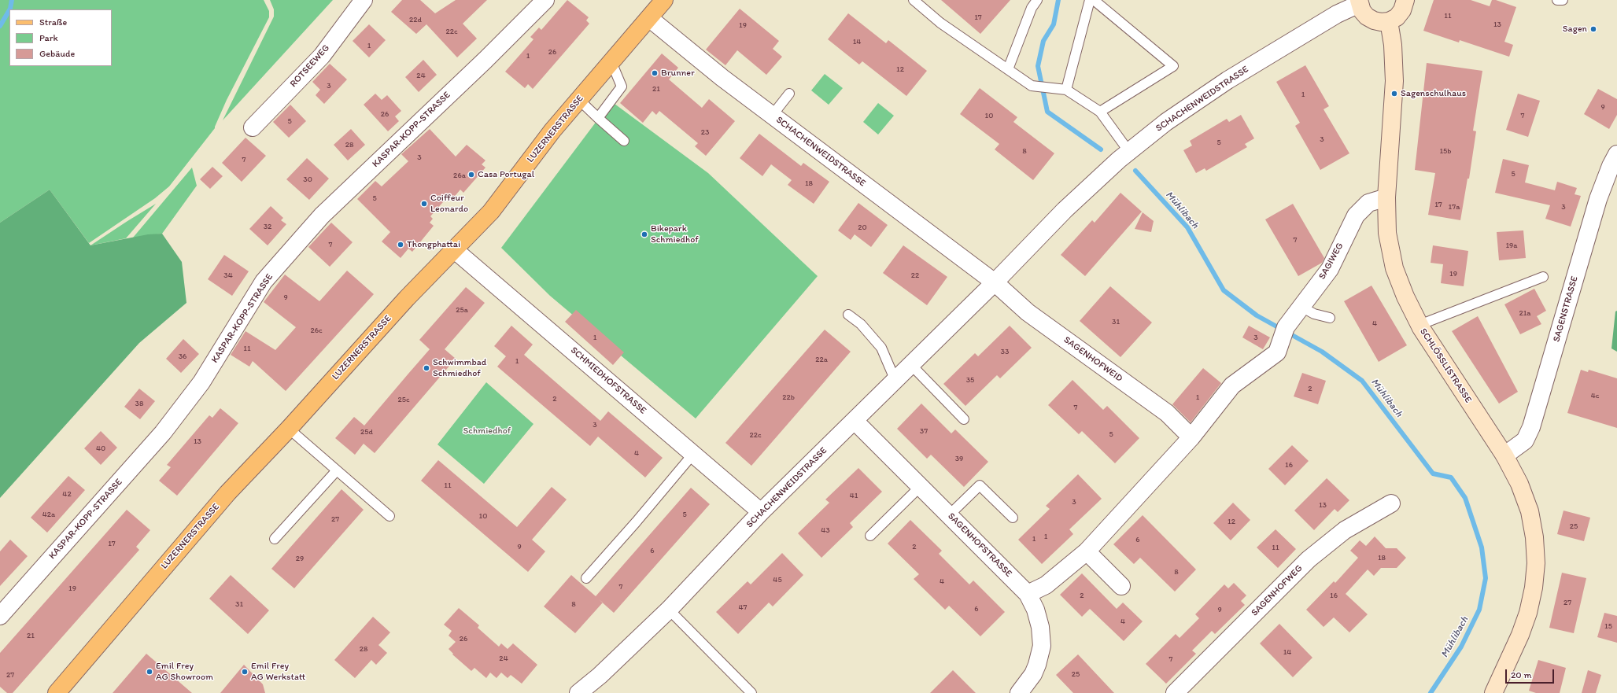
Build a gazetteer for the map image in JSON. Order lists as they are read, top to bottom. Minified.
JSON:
{"streets":{"main road":["LUZERNERSTRASSE","SCHLÖSSLISTRASSE"],"street":["ROTSEEWEG","SCHACHENWEIDSTRASSE","KASPAR-KOPP-STRASSE","SAGIWEG","SAGENSTRASSE","SAGENHOFWEID","SCHMIEDHOFSTRASSE","SAGENHOFSTRASSE","SAGENHOFWEG"]},"crossings":[["SCHACHENWEIDSTRASSE","LUZERNERSTRASSE"],["SCHACHENWEIDSTRASSE","SAGENHOFWEID"],["SCHACHENWEIDSTRASSE","SCHMIEDHOFSTRASSE"],["SCHACHENWEIDSTRASSE","SAGENHOFSTRASSE"],["LUZERNERSTRASSE","SCHMIEDHOFSTRASSE"],["SAGIWEG","SAGENHOFWEID"],["SAGIWEG","SCHLÖSSLISTRASSE"],["SAGENSTRASSE","SCHLÖSSLISTRASSE"]],"water":["Mühlibach"],"parks":["Schmiedhof"],"places":["Sagen","Brunner","Sagenschulhaus","Casa Portugal","Coiffeur Leonardo","Bikepark Schmiedhof","Thongphattai","Schwimmbad Schmiedhof","Emil Frey AG Showroom","Emil Frey AG Werkstatt"],"house_numbers":["11","17","22d","13","19","22c","14","1","26","1","12","24","3","21","1","9","26","10","7","5","23","3","5","28","8","15b","3","7","5","26a","30","18","5","17","17a","3","32","20","7","7","19a","19","34","22","9","25a","21a","31","4","26c","1","3","11","33","36","22a","1","35","2","4c","22b","1","2","25c","38","7","3","37","25d","5","22c","13","40","4","39","16","11","42","41","3","13","42a","5","10","27","12","25","43","1","1","6","17","9","2","11","6","18","29","8","45","4","7","19","2","16","27","31","8","47","6","9","4","15","21","26","28","14","24","7","25","27"],"legend":["Straße","Park","Gebäude"],"scale_bar":"20 m"}
